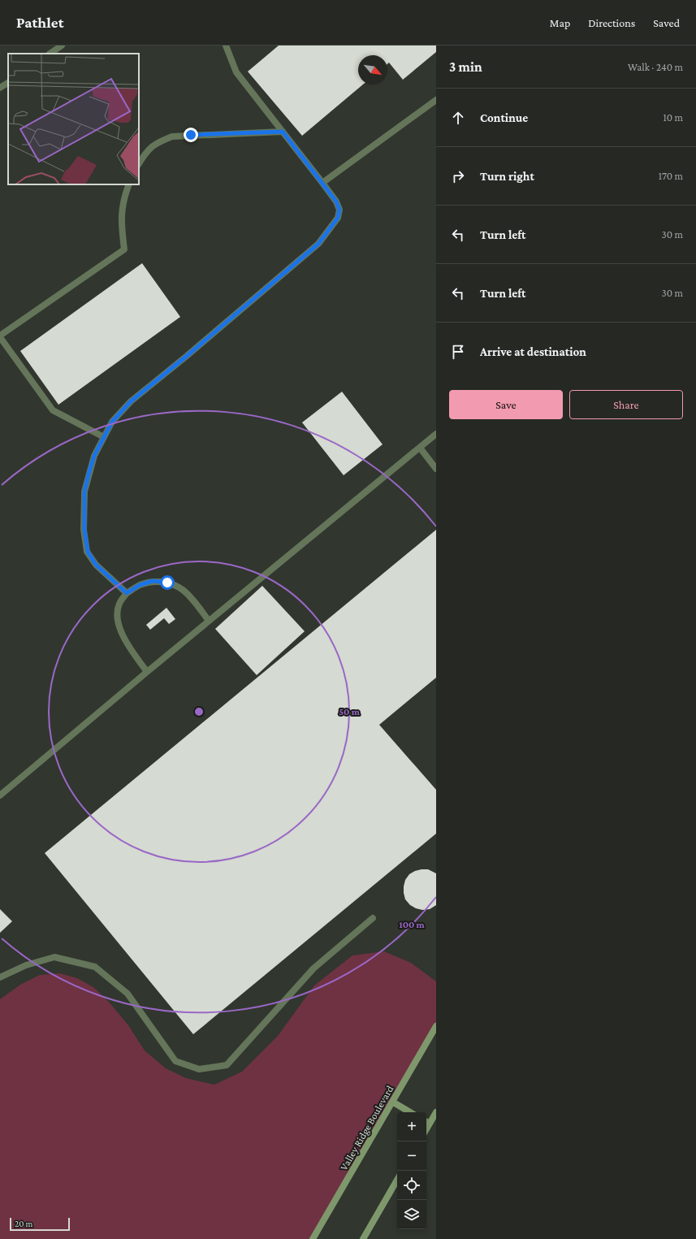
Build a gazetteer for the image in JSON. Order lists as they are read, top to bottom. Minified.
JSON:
{"streets":{"main road":["Valley Ridge Boulevard"]},"scale_bar":"20 m","north":"bottom right","page":{"header":"Pathlet","nav":["Map","Directions","Saved"],"heading":["3 min","Walk · 240 m"],"list":[["Continue","10 m"],["Turn right","170 m"],["Turn left","30 m"],["Turn left","30 m"],"Arrive at destination"],"buttons":["Save","Share"],"map_buttons":["+","−"],"scale":"20 m"},"rings":["50 m","100 m"]}
